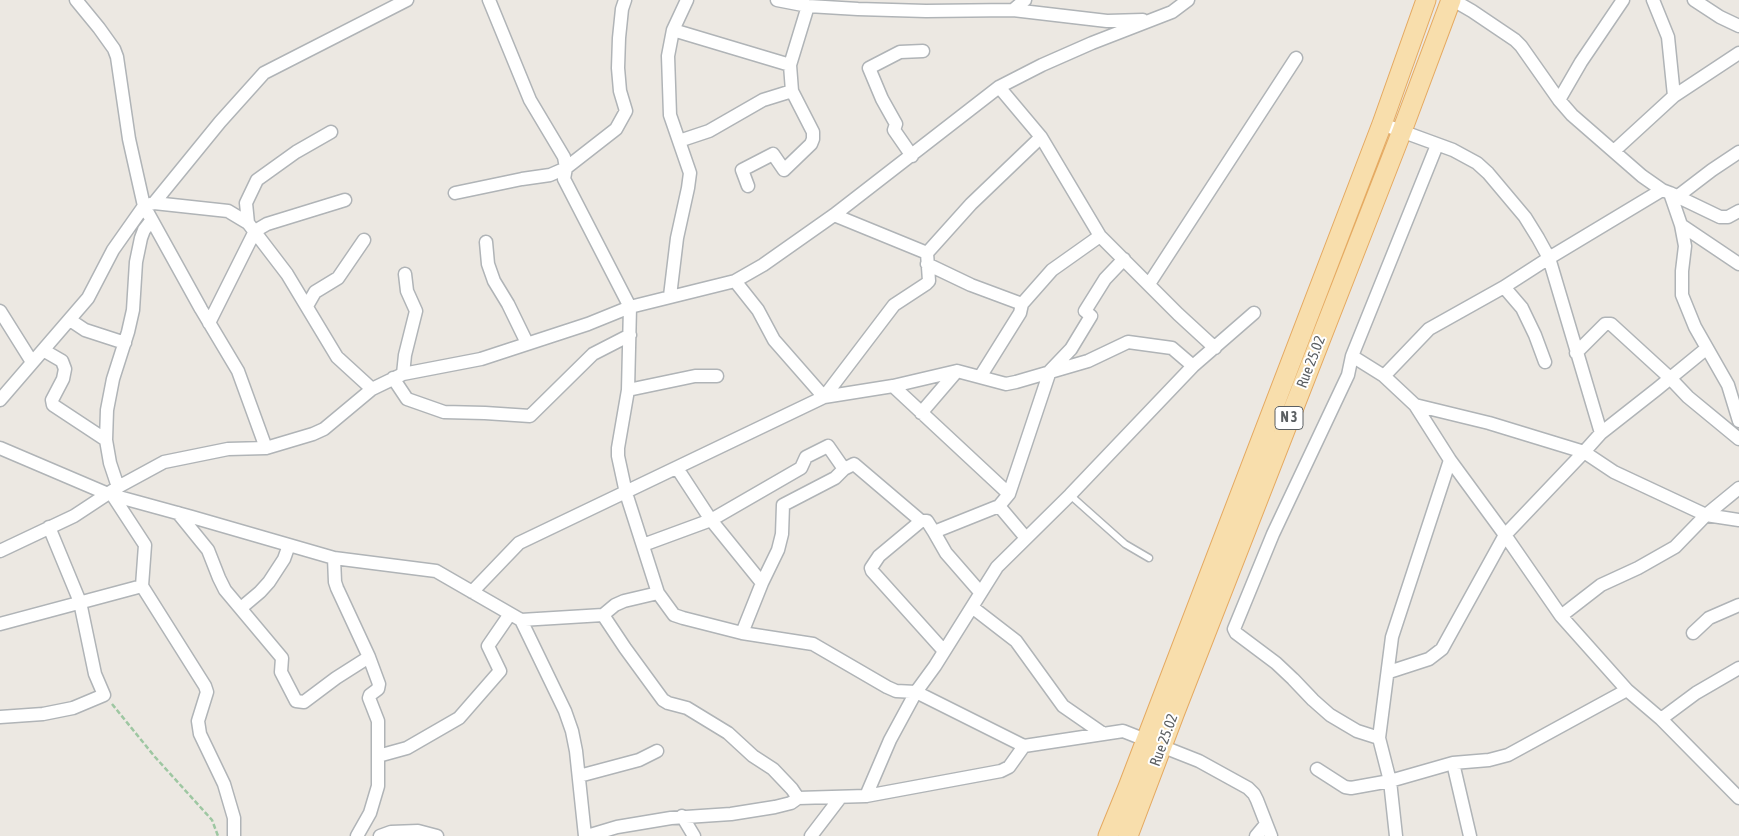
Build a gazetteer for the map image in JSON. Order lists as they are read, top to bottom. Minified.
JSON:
{"streets":{"main road":["Rue 25.02","N 3"]},"crossings":[["Rue 25.02","N 3"]]}
